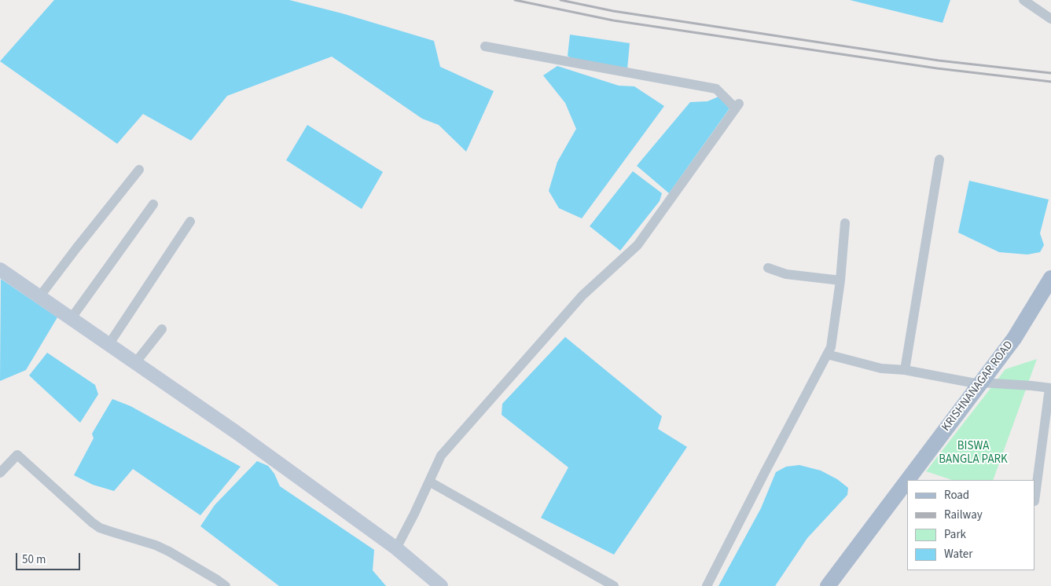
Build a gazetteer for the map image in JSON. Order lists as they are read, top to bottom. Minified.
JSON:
{"streets":{"main road":["KRISHNANAGAR ROAD"]},"parks":["BISWA BANGLA PARK"],"legend":["Road","Railway","Park","Water"],"scale_bar":"50 m"}
